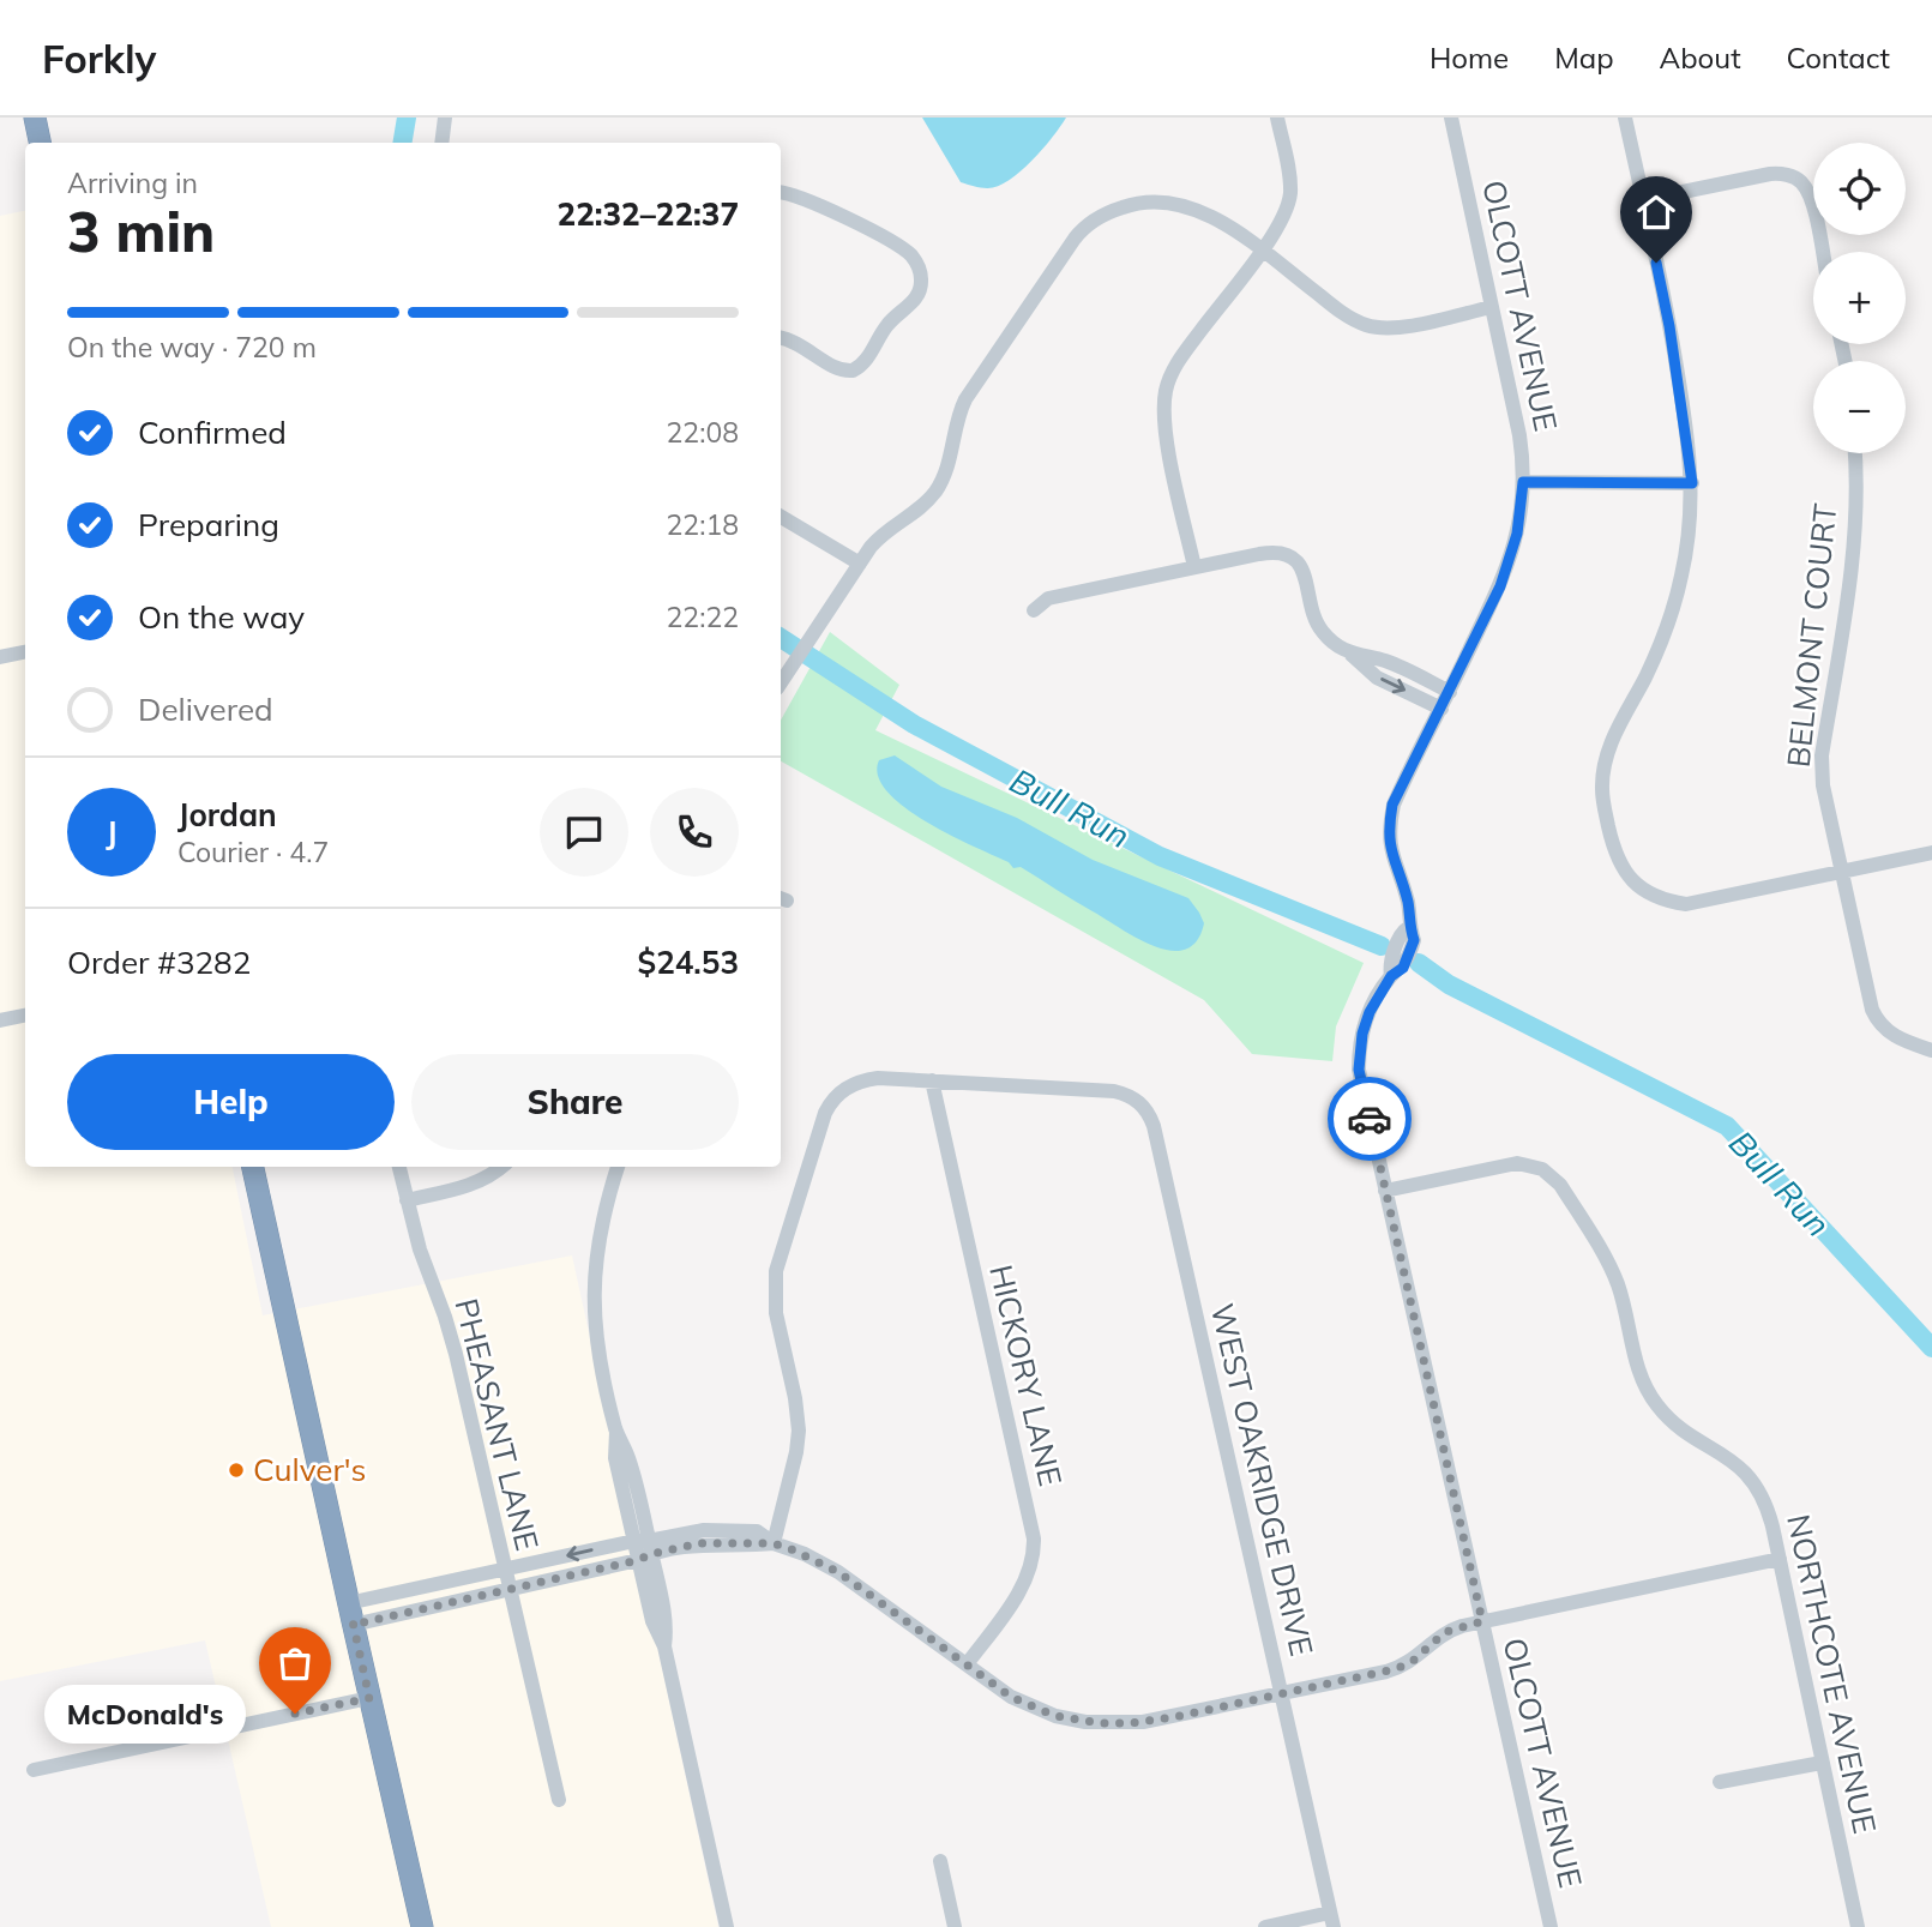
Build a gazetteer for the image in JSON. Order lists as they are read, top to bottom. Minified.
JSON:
{"streets":{"street":["OLCOTT AVENUE","BELMONT COURT","HICKORY LANE","PHEASANT LANE","WEST OAKRIDGE DRIVE","NORTHCOTE AVENUE"]},"crossings":[["OLCOTT AVENUE","NORTHCOTE AVENUE"],["HICKORY LANE","WEST OAKRIDGE DRIVE"]],"water":["Bull Run"],"places":["Culver's","McDonald's"],"page":{"header":"Forkly","nav":["Home","Map","About","Contact"],"map_buttons":["+","−"],"heading":["3 min","Arriving in","22:32–22:37"],"panel":["Jordan","Courier · 4.7","Order #3282","$24.53"],"bar":"On the way · 720 m","list":[["Confirmed","22:08"],["Preparing","22:18"],["On the way","22:22"],"Delivered"],"round":"J","buttons":["Help","Share"],"bubble":"McDonald's"}}
